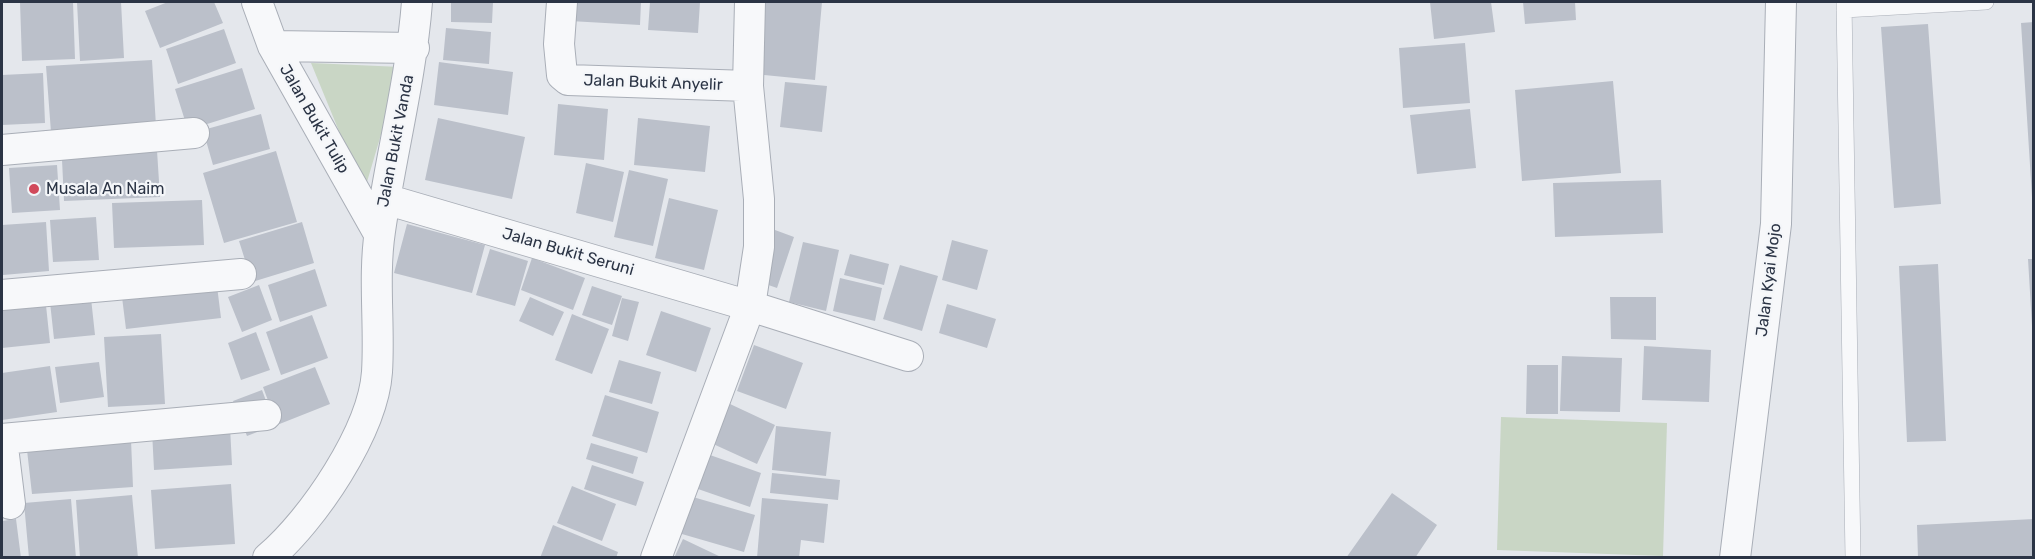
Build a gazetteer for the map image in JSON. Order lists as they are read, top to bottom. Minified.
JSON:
{"streets":{"street":["Jalan Bukit Anyelir","Jalan Bukit Tulip","Jalan Bukit Vanda","Jalan Bukit Seruni","Jalan Kyai Mojo"]},"crossings":[["Jalan Bukit Tulip","Jalan Bukit Vanda"],["Jalan Bukit Vanda","Jalan Bukit Seruni"]],"places":["Musala An Naim"]}
